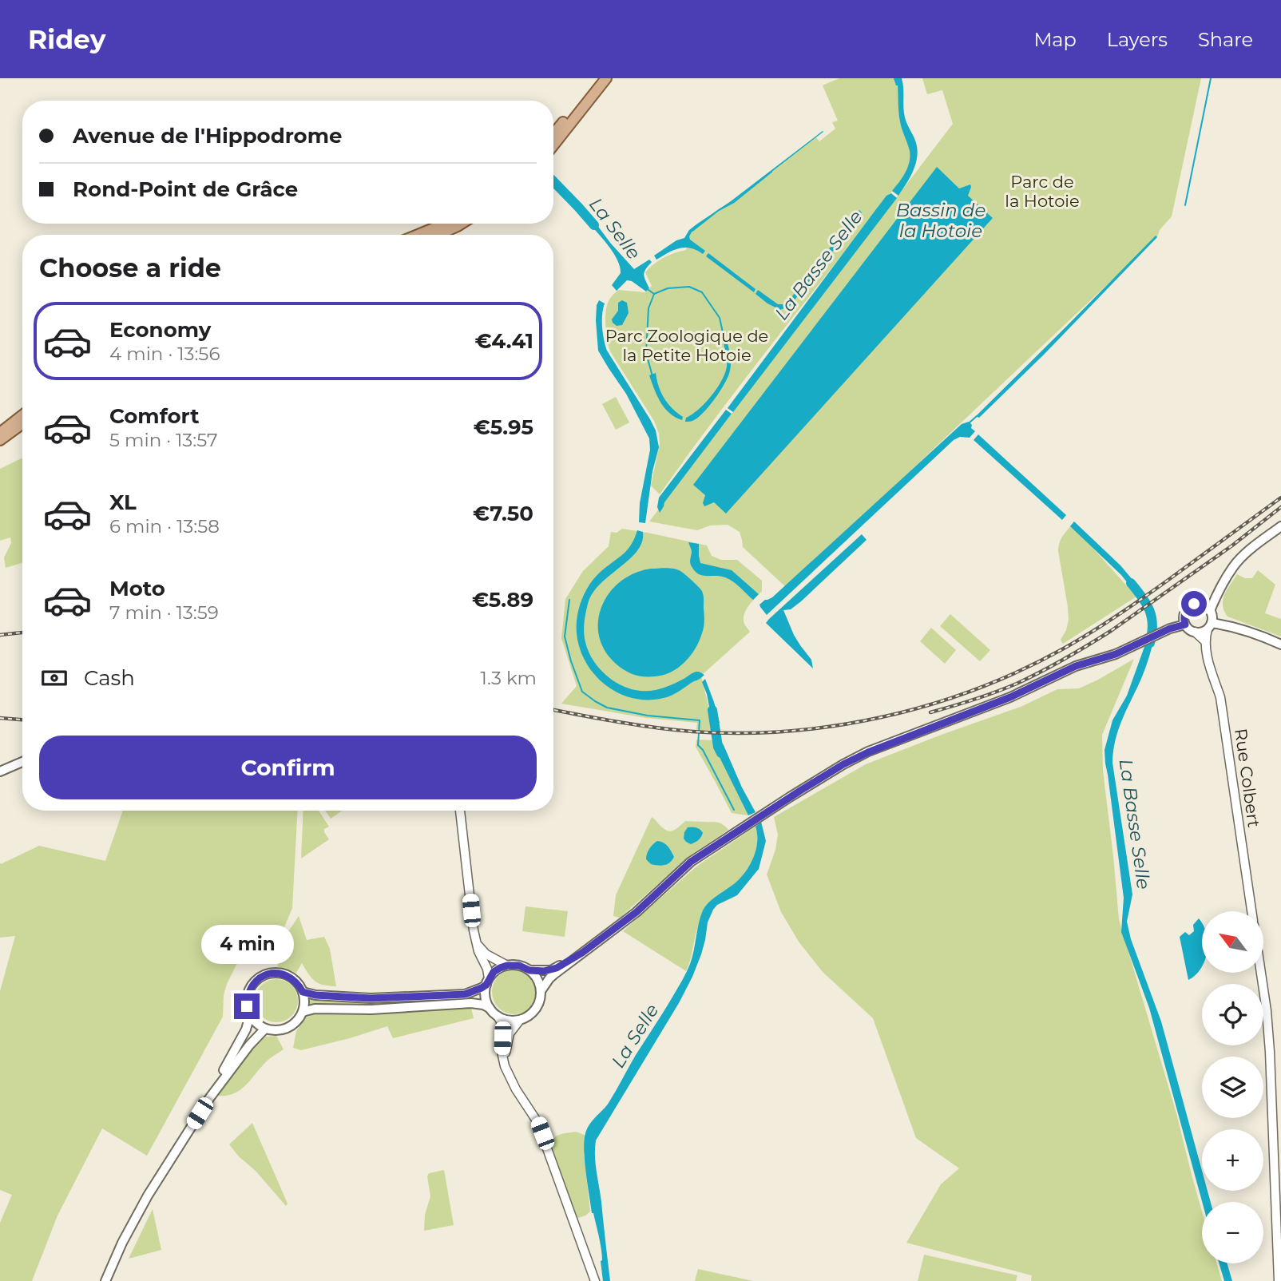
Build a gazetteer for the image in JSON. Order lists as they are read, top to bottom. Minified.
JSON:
{"streets":{"street":["Rue Colbert"]},"water":["Bassin de la Hotoie","La Selle","La Basse Selle"],"parks":["Parc de la Hotoie","Parc Zoologique de la Petite Hotoie"],"north":"top left","page":{"header":"Ridey","nav":["Map","Layers","Share"],"banner":["Avenue de l'Hippodrome","Rond-Point de Grâce"],"heading":"Choose a ride","list":[{"name":"Economy","note":"4 min · 13:56","value":"€4.41"},{"name":"Comfort","note":"5 min · 13:57","value":"€5.95"},{"name":"XL","note":"6 min · 13:58","value":"€7.50"},{"name":"Moto","note":"7 min · 13:59","value":"€5.89"}],"pay":["Cash","1.3 km"],"buttons":"Confirm","map_buttons":["+","−"],"bubble":"4 min"}}
